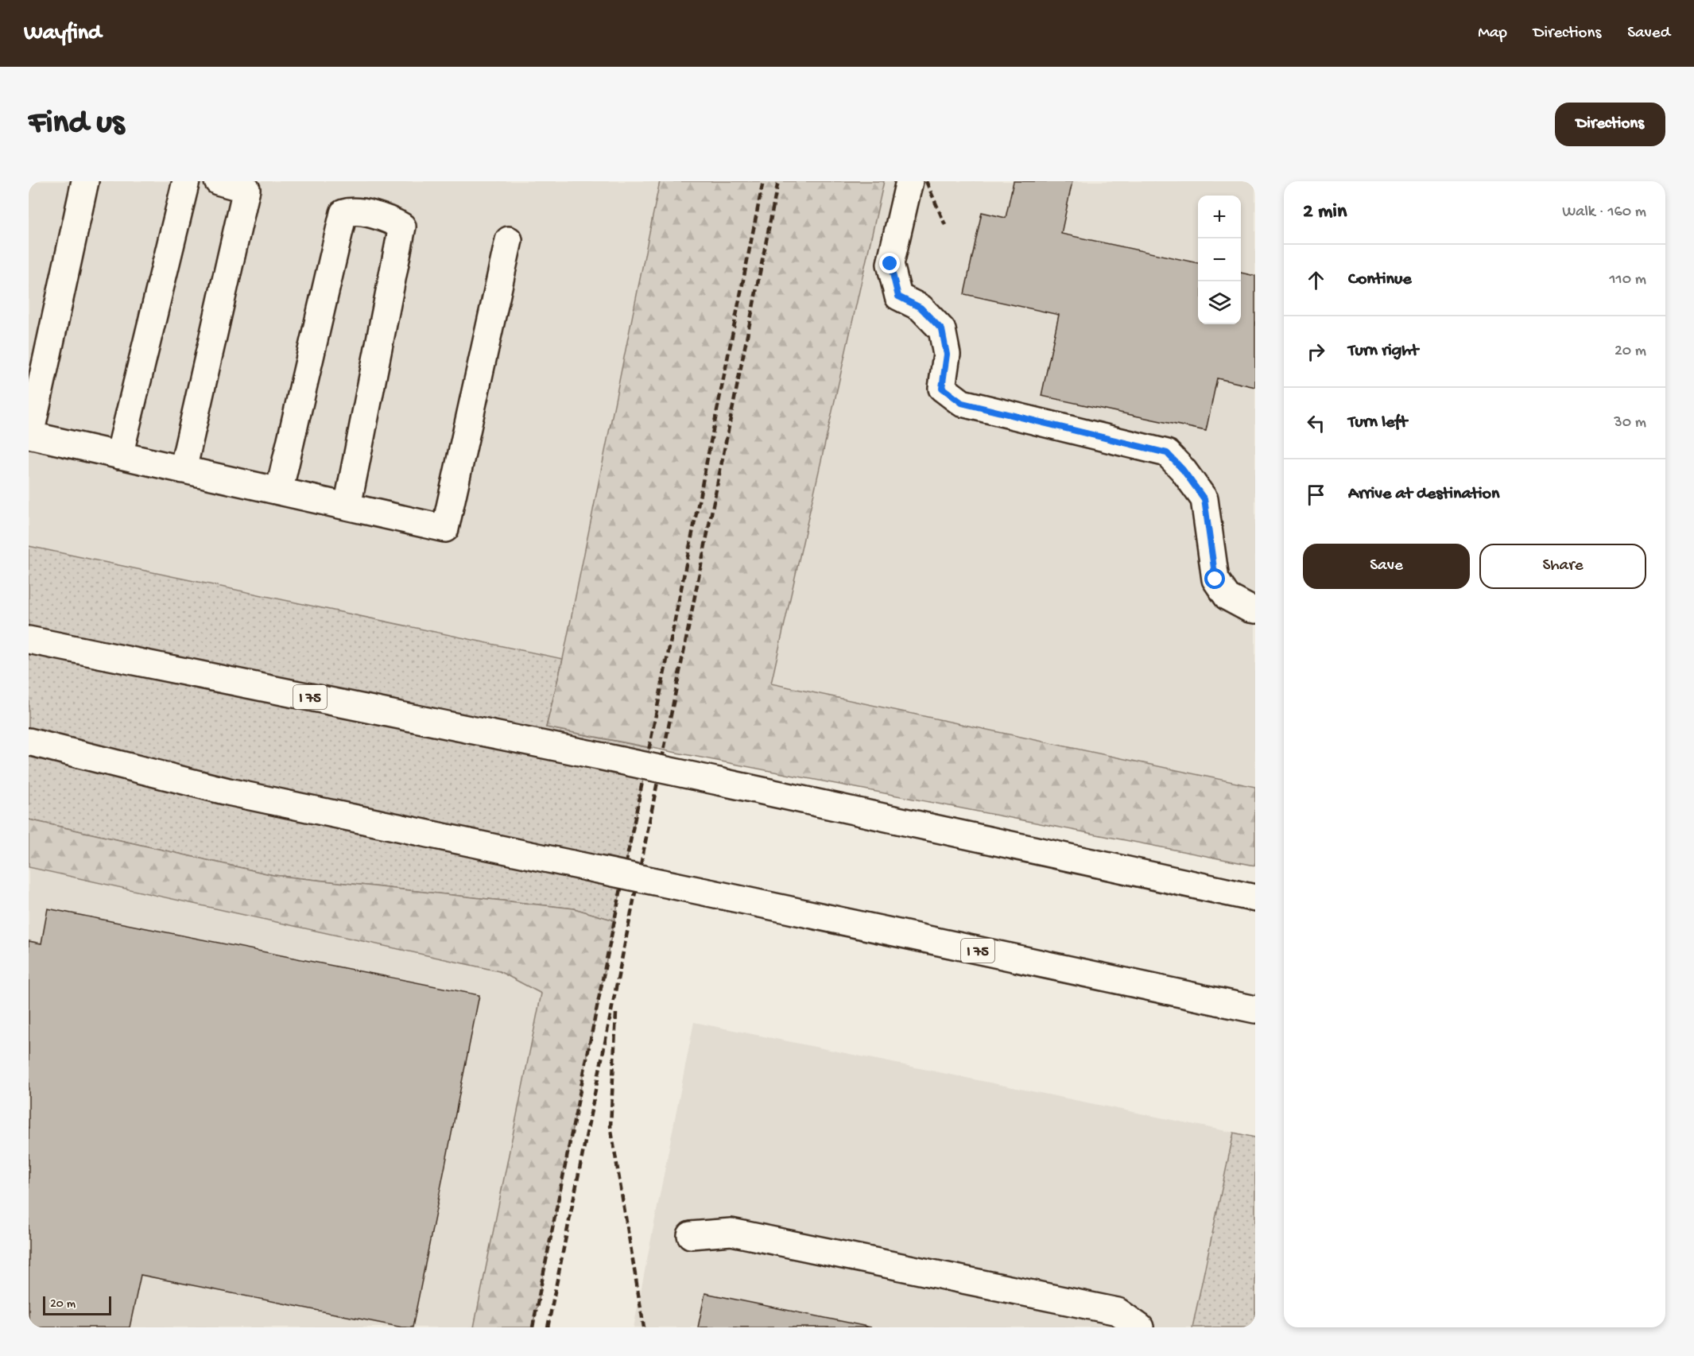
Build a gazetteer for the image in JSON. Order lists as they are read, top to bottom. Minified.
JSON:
{"streets":{"main road":["I 75"]},"scale_bar":"20 m","page":{"header":"Wayfind","nav":["Map","Directions","Saved"],"buttons":["Directions",["Save","Share"]],"title":"Find us","heading":["2 min","Walk · 160 m"],"map_buttons":["+","−"],"list":[["Continue","110 m"],["Turn right","20 m"],["Turn left","30 m"],"Arrive at destination"],"scale":"20 m"}}
